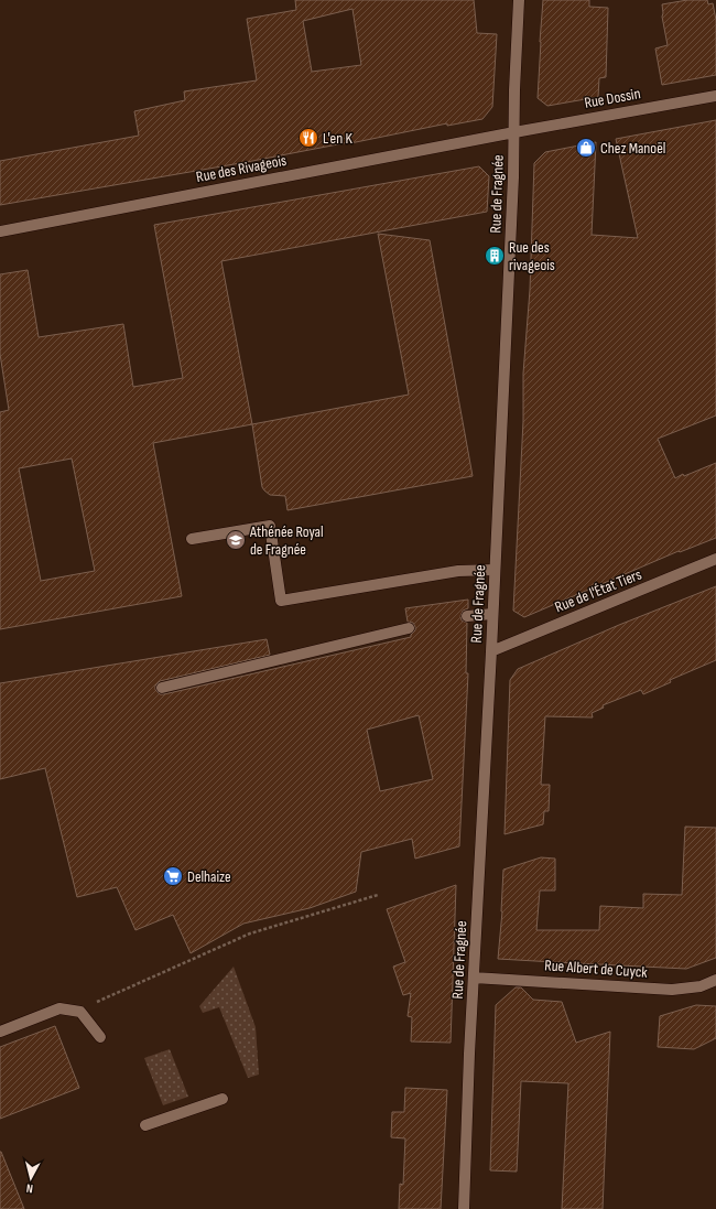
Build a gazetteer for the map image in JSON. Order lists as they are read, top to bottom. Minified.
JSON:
{"streets":{"street":["Rue Dossin","Rue des Rivageois","Rue de Fragnée","Rue de l'État Tiers","Rue Albert de Cuyck"]},"crossings":[["Rue Dossin","Rue des Rivageois"],["Rue Dossin","Rue de Fragnée"],["Rue des Rivageois","Rue de Fragnée"],["Rue de Fragnée","Rue de l'État Tiers"],["Rue de Fragnée","Rue Albert de Cuyck"]],"places":{"restaurant":["L'en K"],"shop":["Chez Manoël"],"building":["Rue des rivageois"],"school or university":["Athénée Royal de Fragnée"],"supermarket":["Delhaize"]},"north":"bottom"}
